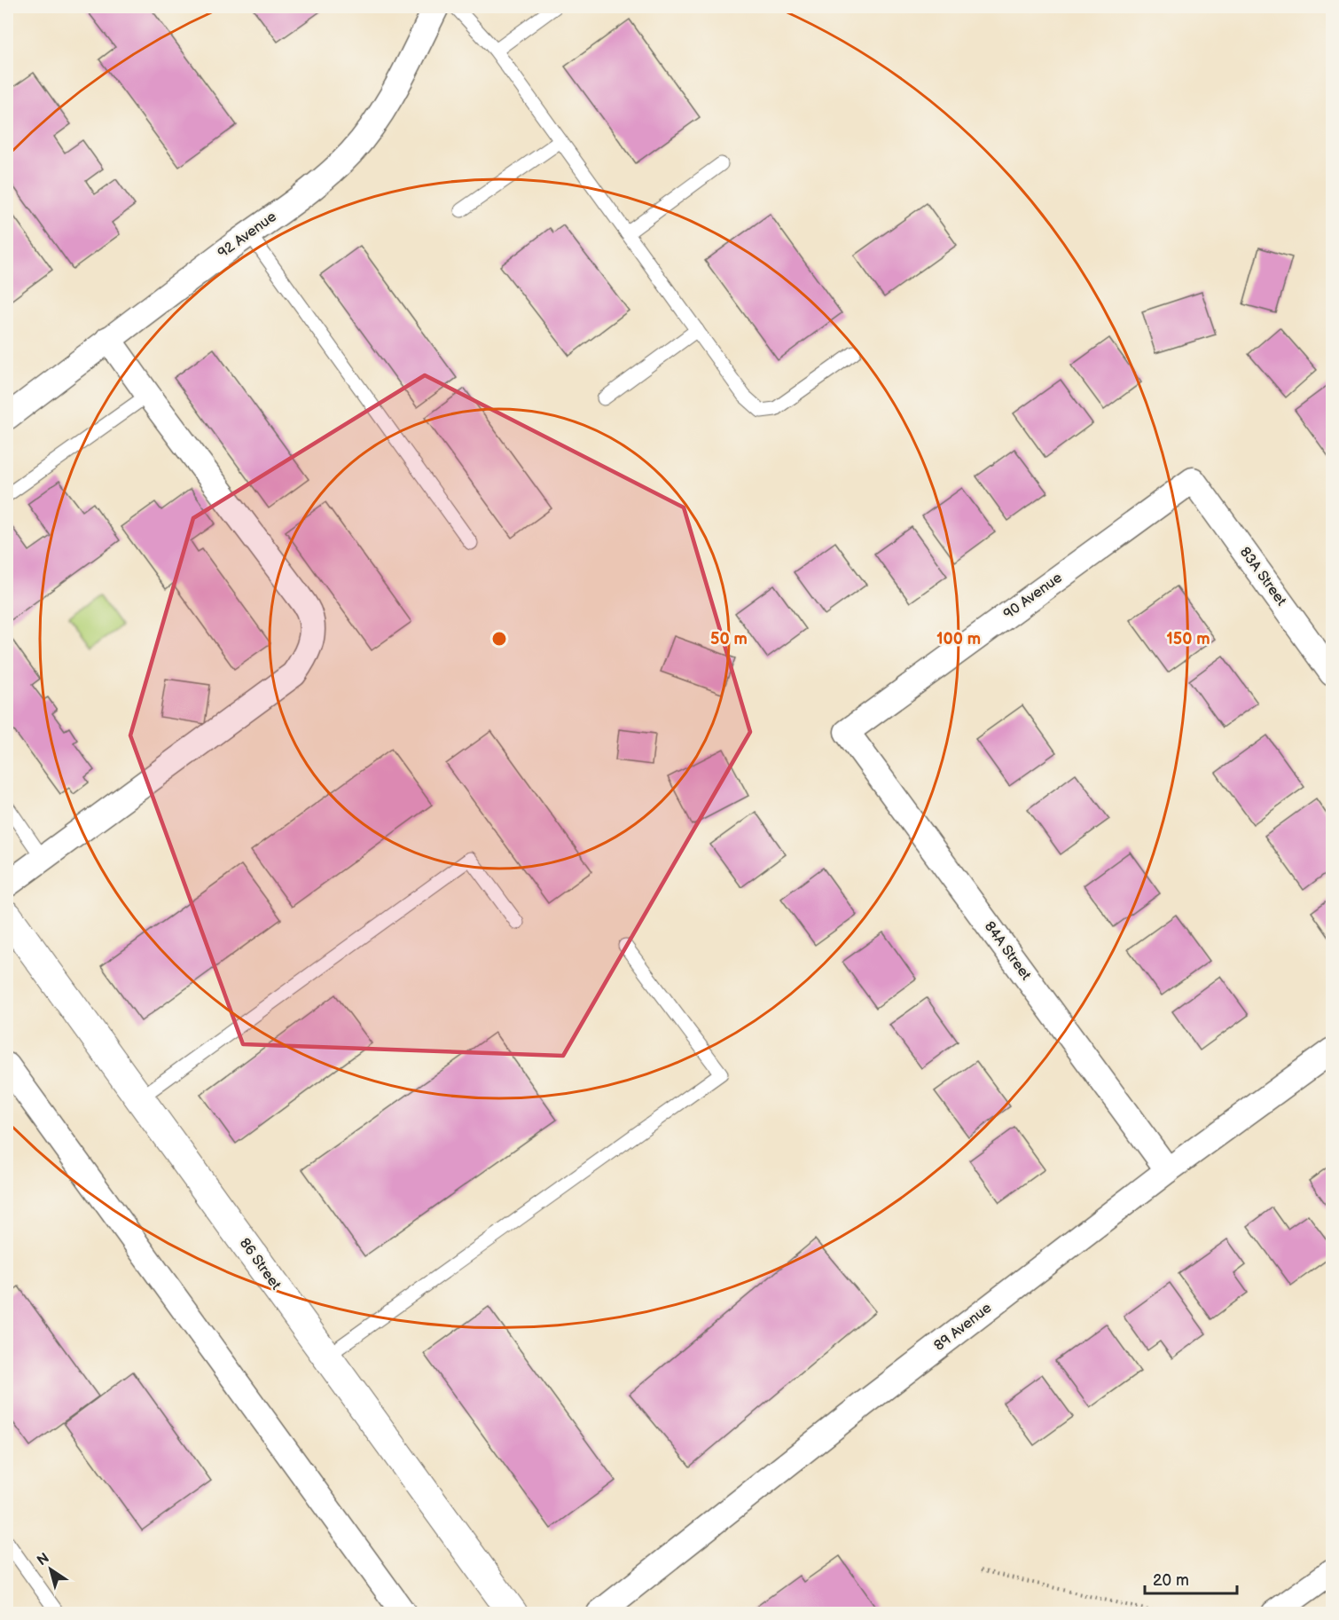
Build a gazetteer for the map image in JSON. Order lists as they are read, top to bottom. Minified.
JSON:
{"streets":{"main road":["86 Street"],"street":["92 Avenue","83A Street","90 Avenue","84A Street","89 Avenue"]},"crossings":[["83A Street","90 Avenue"],["90 Avenue","84A Street"],["84A Street","89 Avenue"]],"scale_bar":"20 m","north":"top left","rings":["50 m","100 m","150 m"]}
